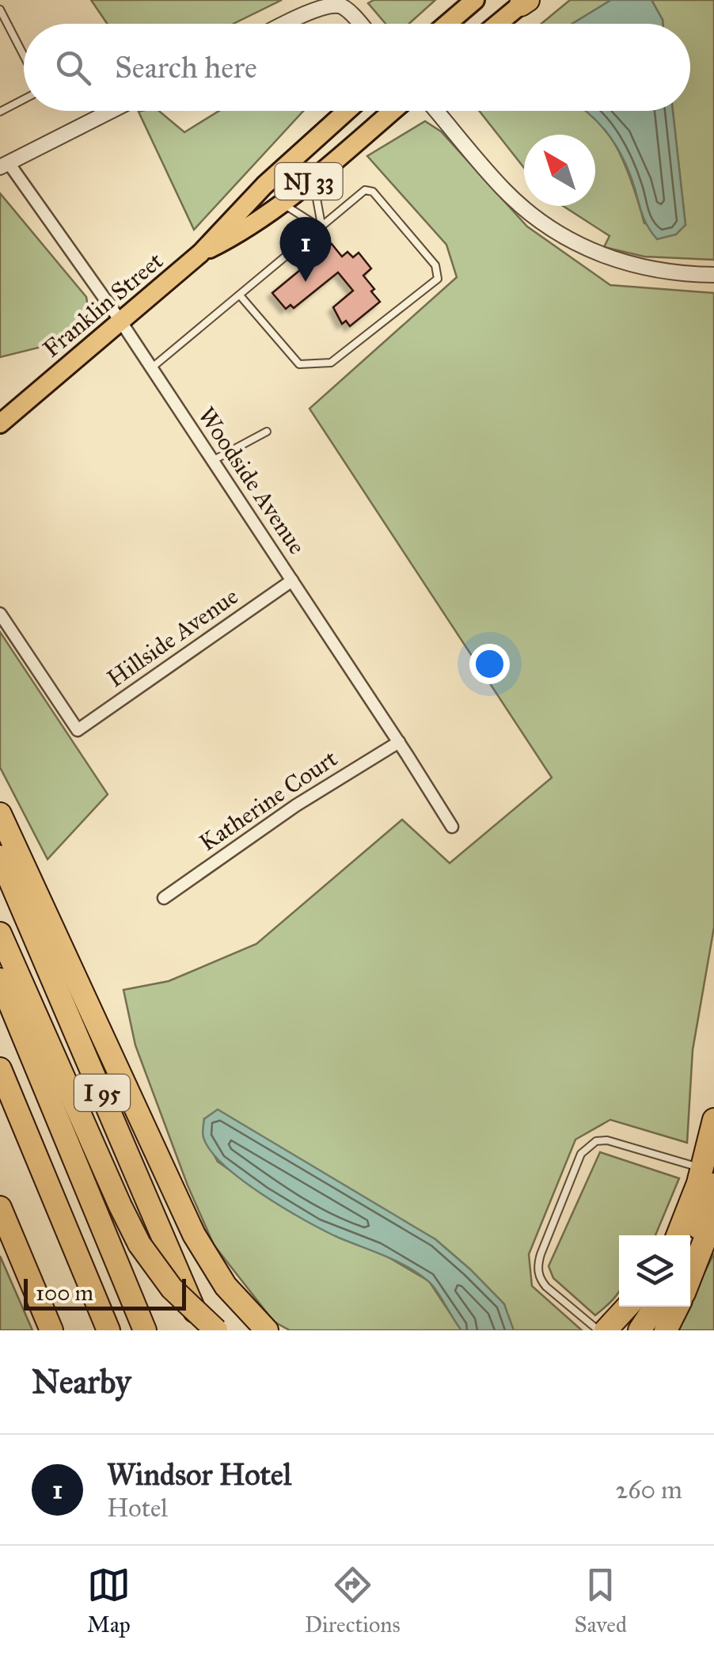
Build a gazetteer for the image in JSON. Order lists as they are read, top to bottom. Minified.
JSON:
{"streets":{"highway":["I 95"],"main road":["NJ 33","Franklin Street"],"street":["Woodside Avenue","Hillside Avenue","Katherine Court"]},"crossings":[["NJ 33","Franklin Street"],["Franklin Street","Woodside Avenue"],["Woodside Avenue","Hillside Avenue"],["Woodside Avenue","Katherine Court"]],"scale_bar":"100 m","north":"top left","page":{"search":"Search here","pins":"1","scale":"100 m","heading":"Nearby","list":[{"mark":"1","name":"Windsor Hotel","note":"Hotel","value":"260 m"}],"nav":["Map","Directions","Saved"]}}
